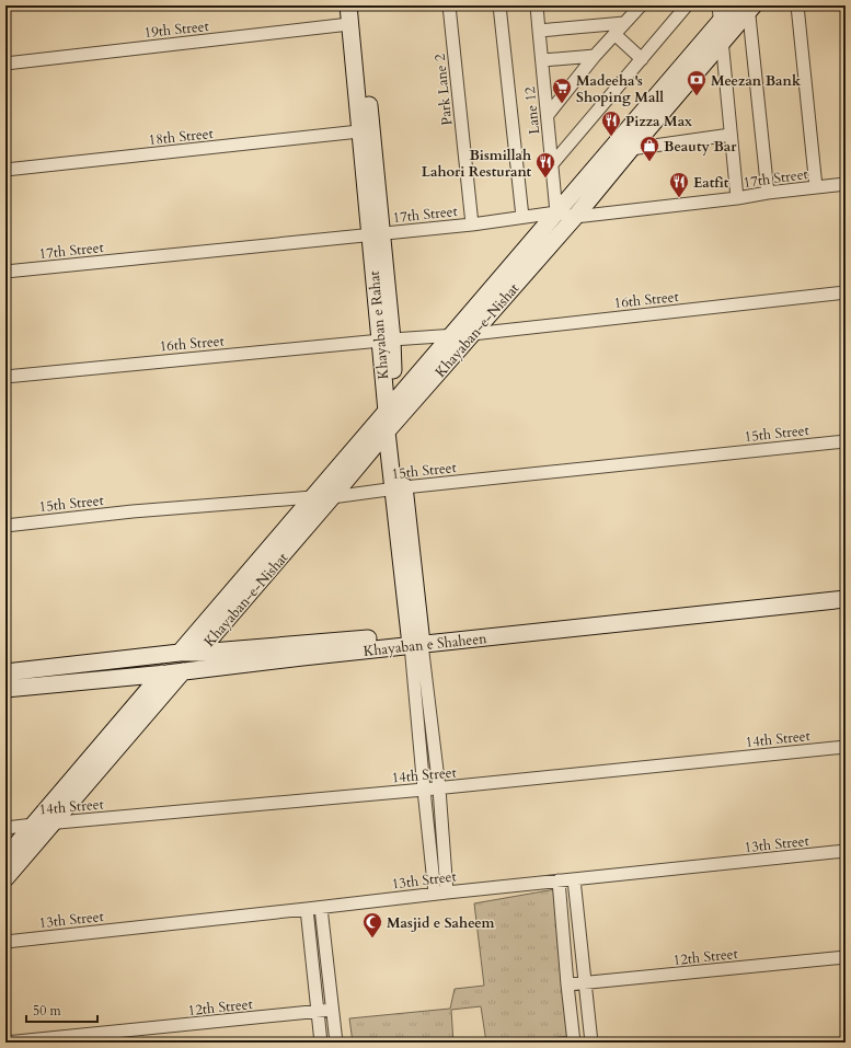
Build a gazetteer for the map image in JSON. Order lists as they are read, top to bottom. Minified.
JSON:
{"streets":{"street":["19th Street","Park Lane 2","Lane 12","18th Street","17th Street","16th Street","Khayaban e Rahat","Khayaban-e-Nishat","15th Street","Khayaban e Shaheen","14th Street","13th Street","12th Street"]},"crossings":[["19th Street","Khayaban e Rahat"],["Park Lane 2","17th Street"],["Lane 12","17th Street"],["Lane 12","Khayaban-e-Nishat"],["18th Street","Khayaban e Rahat"],["17th Street","Khayaban e Rahat"],["17th Street","Khayaban-e-Nishat"],["16th Street","Khayaban e Rahat"],["16th Street","Khayaban-e-Nishat"],["Khayaban e Rahat","Khayaban-e-Nishat"],["Khayaban e Rahat","15th Street"],["Khayaban e Rahat","Khayaban e Shaheen"],["Khayaban-e-Nishat","15th Street"],["Khayaban-e-Nishat","Khayaban e Shaheen"]],"places":{"bank":["Meezan Bank"],"supermarket":["Madeeha's Shoping Mall"],"restaurant":["Pizza Max","Bismillah Lahori Resturant","Eatfit"],"shop":["Beauty Bar"],"mosque":["Masjid e Saheem"]},"scale_bar":"50 m"}
